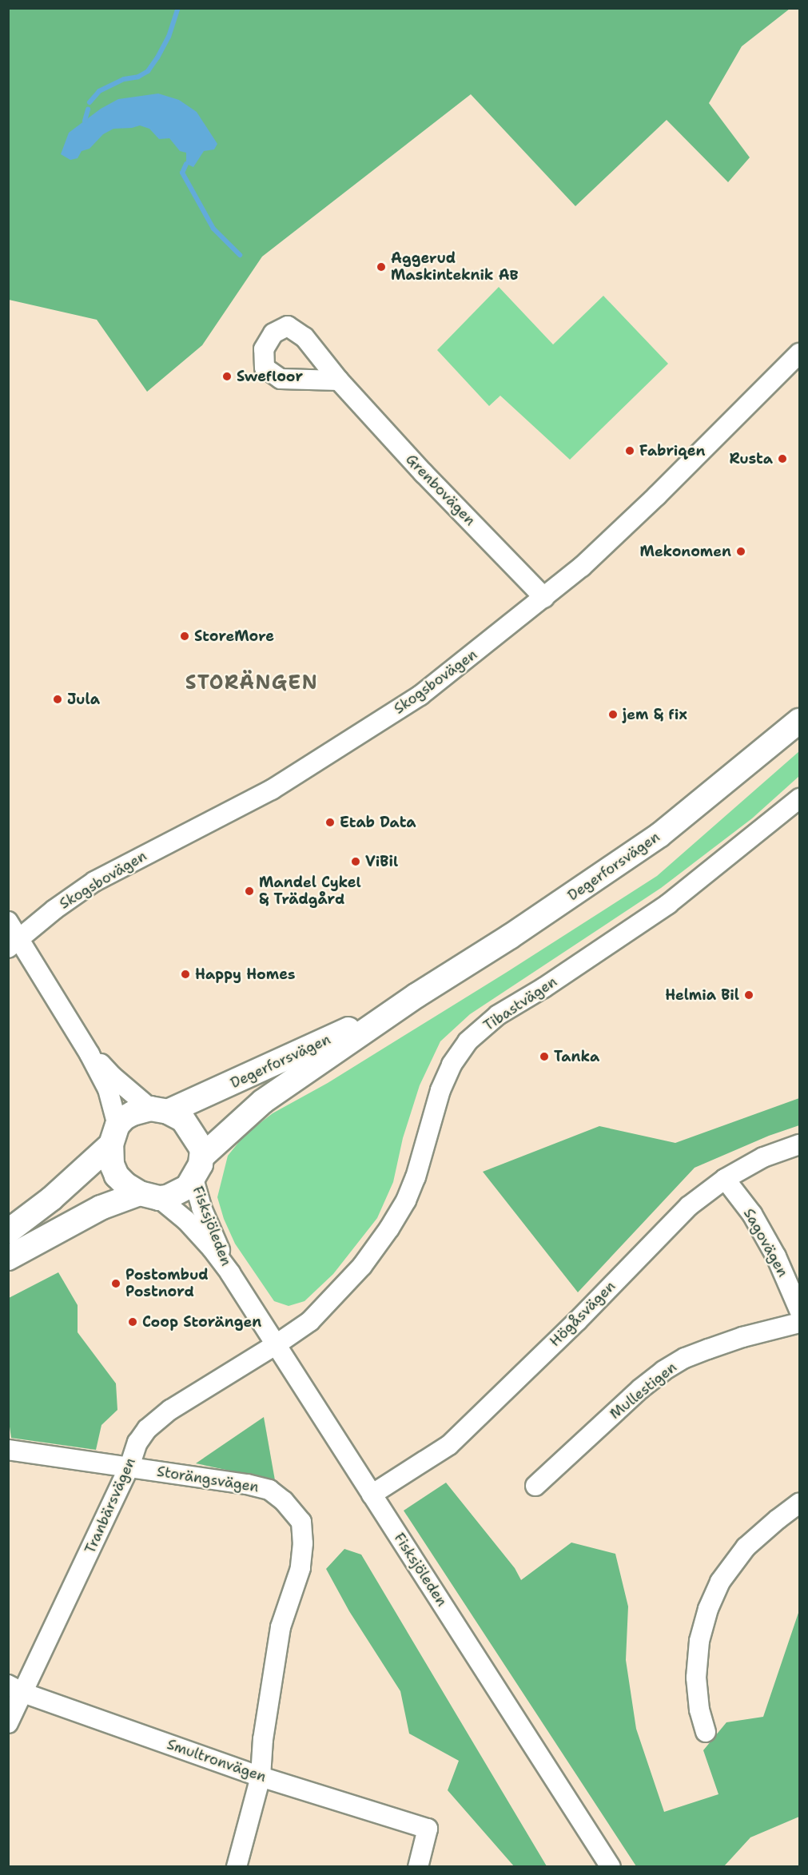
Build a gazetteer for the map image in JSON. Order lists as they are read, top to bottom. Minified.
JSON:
{"streets":{"main road":["Degerforsvägen"],"street":["Grenbovägen","Skogsbovägen","Tibastvägen","Fisksjöleden","Sagovägen","Högåsvägen","Mullestigen","Storängsvägen","Tranbärsvägen","Smultronvägen"]},"crossings":[["Grenbovägen","Skogsbovägen"],["Degerforsvägen","Fisksjöleden"],["Tibastvägen","Fisksjöleden"],["Tibastvägen","Tranbärsvägen"],["Fisksjöleden","Högåsvägen"],["Fisksjöleden","Tranbärsvägen"],["Sagovägen","Högåsvägen"],["Storängsvägen","Tranbärsvägen"],["Storängsvägen","Smultronvägen"],["Tranbärsvägen","Smultronvägen"]],"districts":["STORÄNGEN"],"places":["Aggerud Maskinteknik AB","Swefloor","Fabriqen","Rusta","Mekonomen","StoreMore","Jula","jem & fix","Etab Data","ViBil","Mandel Cykel & Trädgård","Happy Homes","Helmia Bil","Tanka","Postombud Postnord","Coop Storängen"]}
